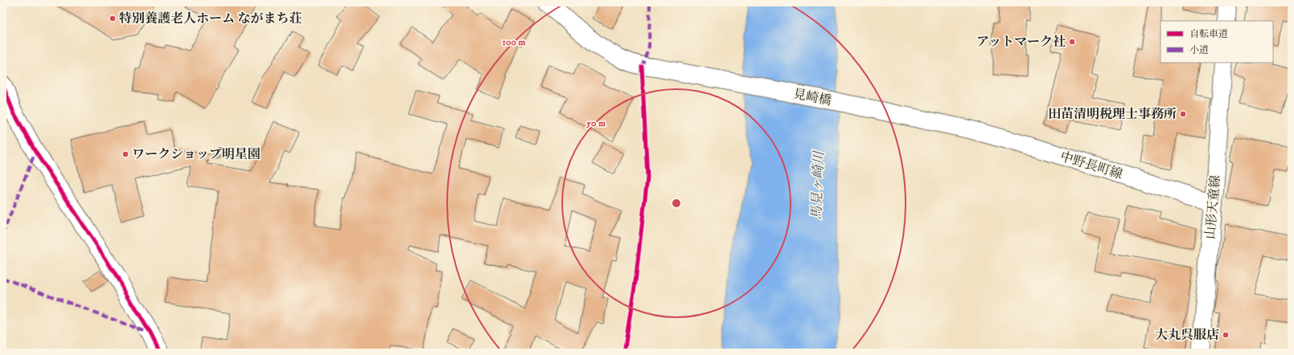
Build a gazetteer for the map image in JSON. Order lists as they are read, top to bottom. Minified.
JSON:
{"streets":{"main road":["見崎橋","中野長町線","山形天童線"]},"crossings":[["見崎橋","中野長町線"],["中野長町線","山形天童線"]],"water":["馬見ヶ崎川"],"places":["特別養護老人ホーム ながまち荘","アットマーク社","田苗清明税理士事務所","ワークショップ明星園","大丸呉服店"],"legend":["自転車道","小道"],"rings":["100 m","50 m"]}
